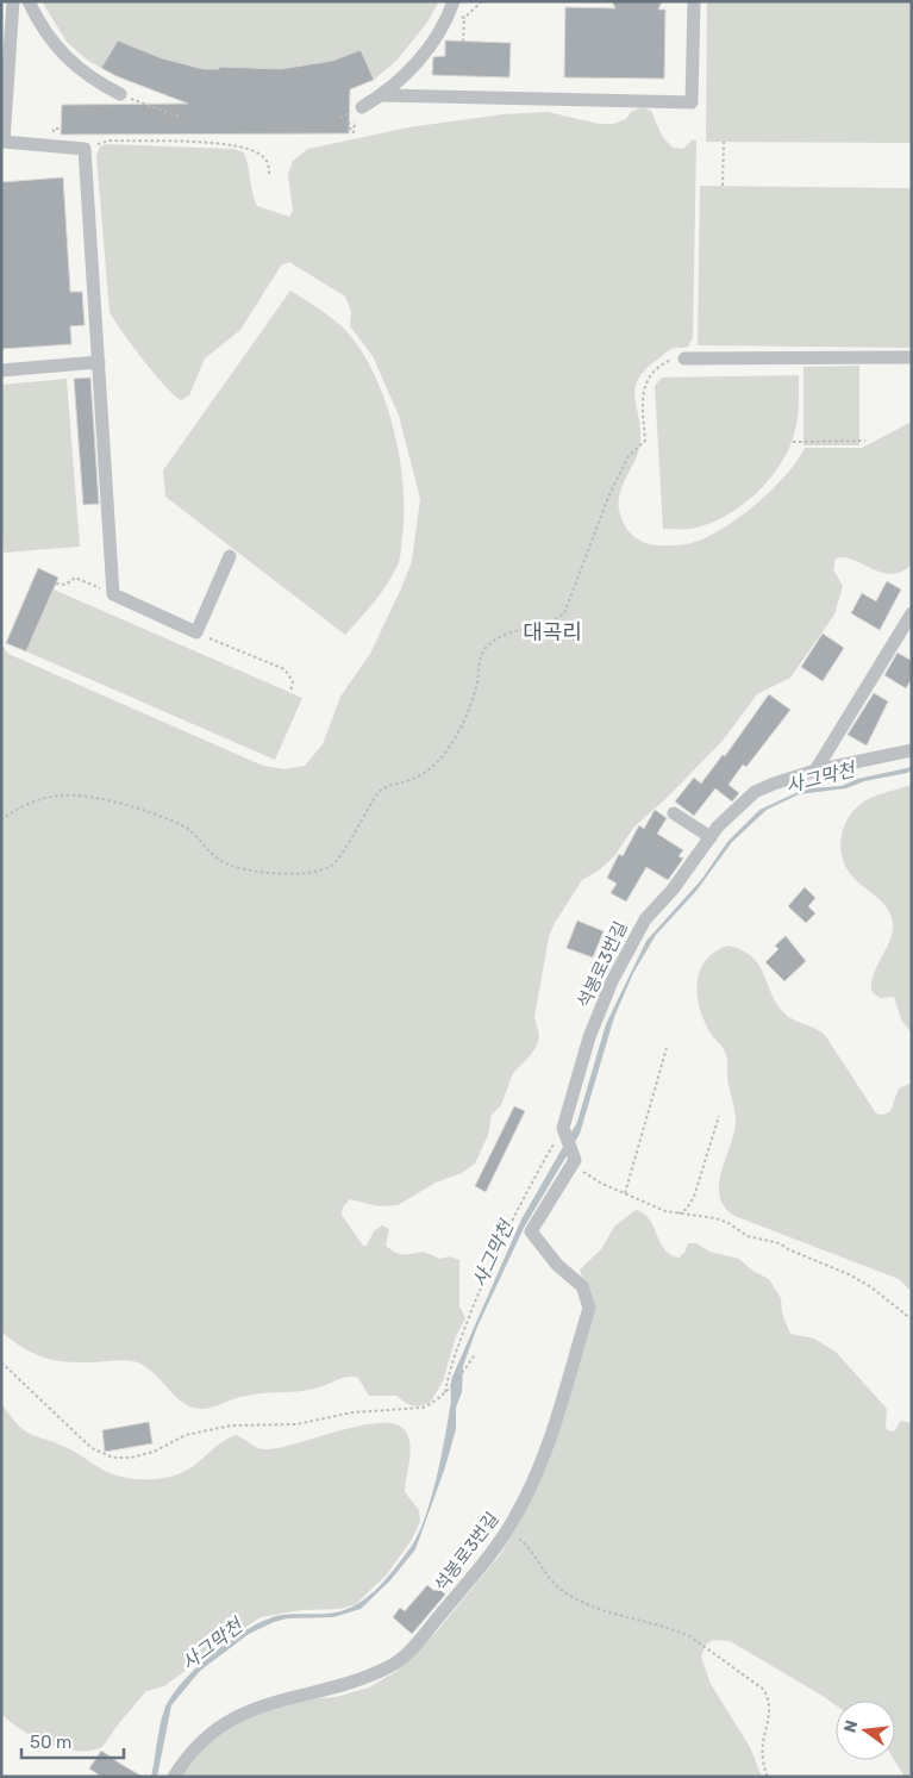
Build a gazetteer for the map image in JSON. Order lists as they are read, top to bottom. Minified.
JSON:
{"streets":{"street":["석봉로3번길"]},"districts":["대곡리"],"water":["사그막천"],"scale_bar":"50 m","north":"left"}
